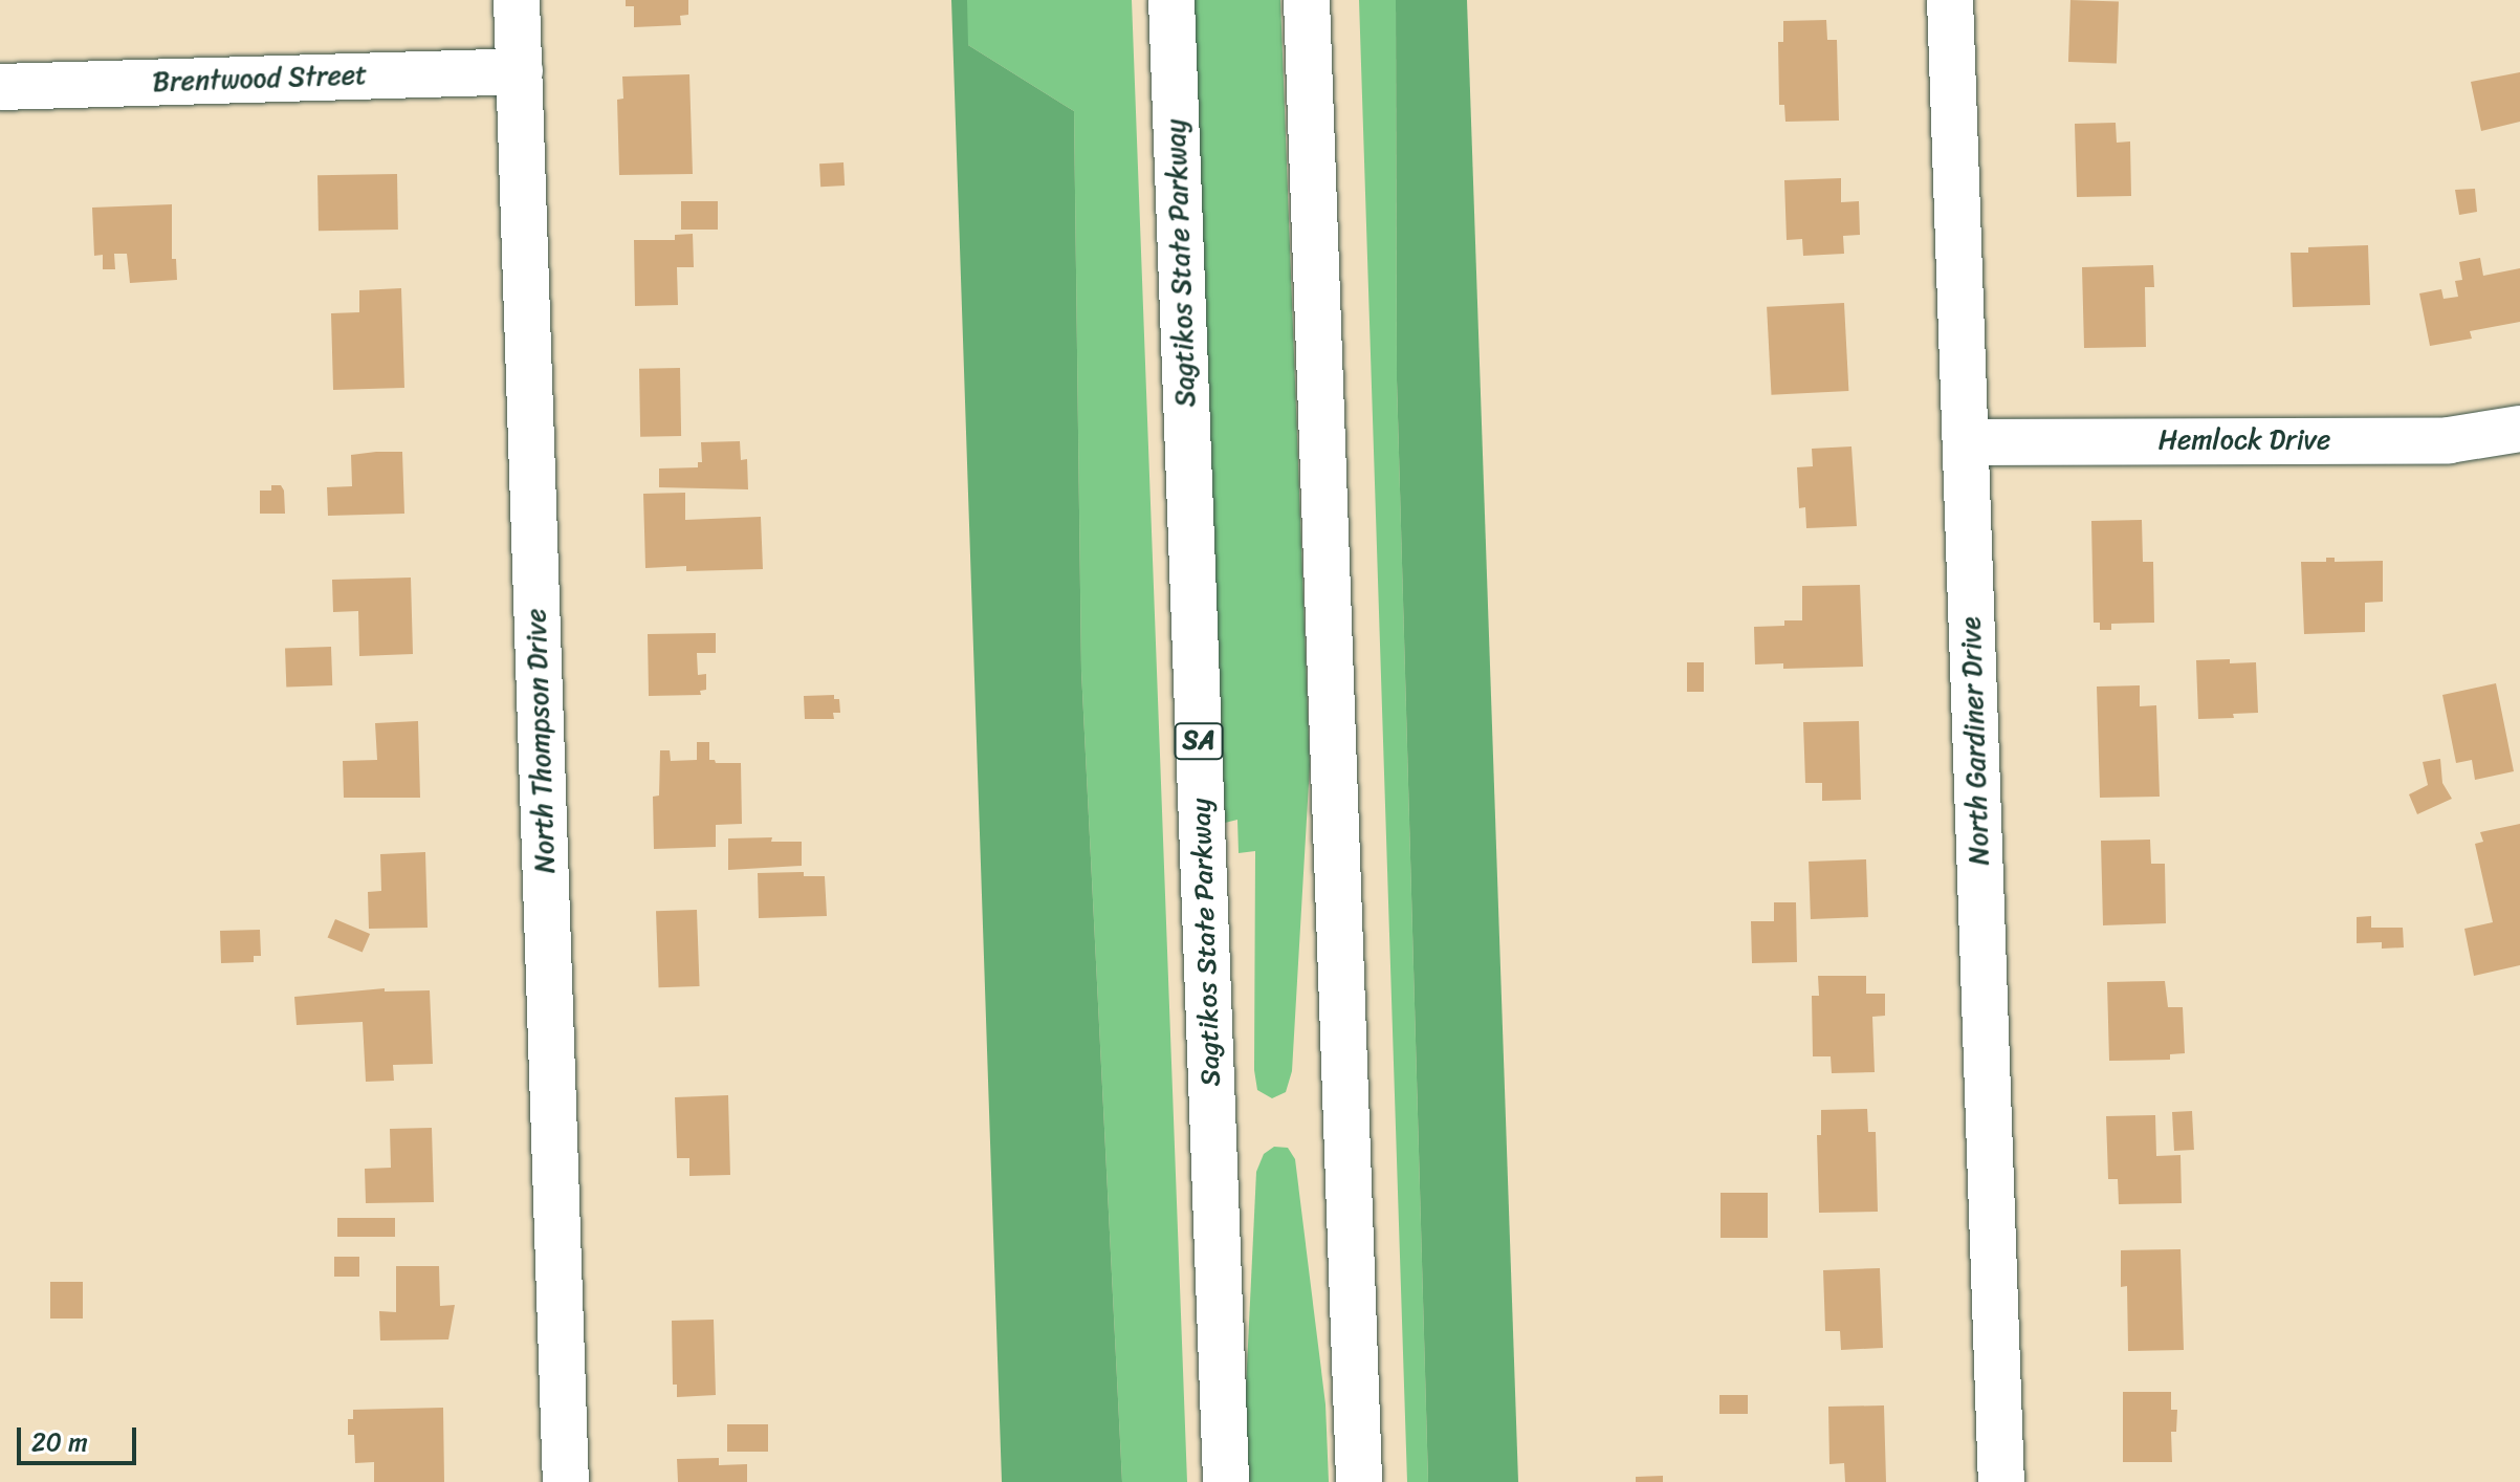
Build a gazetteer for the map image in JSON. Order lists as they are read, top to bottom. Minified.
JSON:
{"streets":{"main road":["Brentwood Street","Sagtikos State Parkway","Hemlock Drive","North Thompson Drive","SA","North Gardiner Drive"]},"crossings":[["Brentwood Street","North Thompson Drive"],["Hemlock Drive","North Gardiner Drive"]],"scale_bar":"20 m"}
